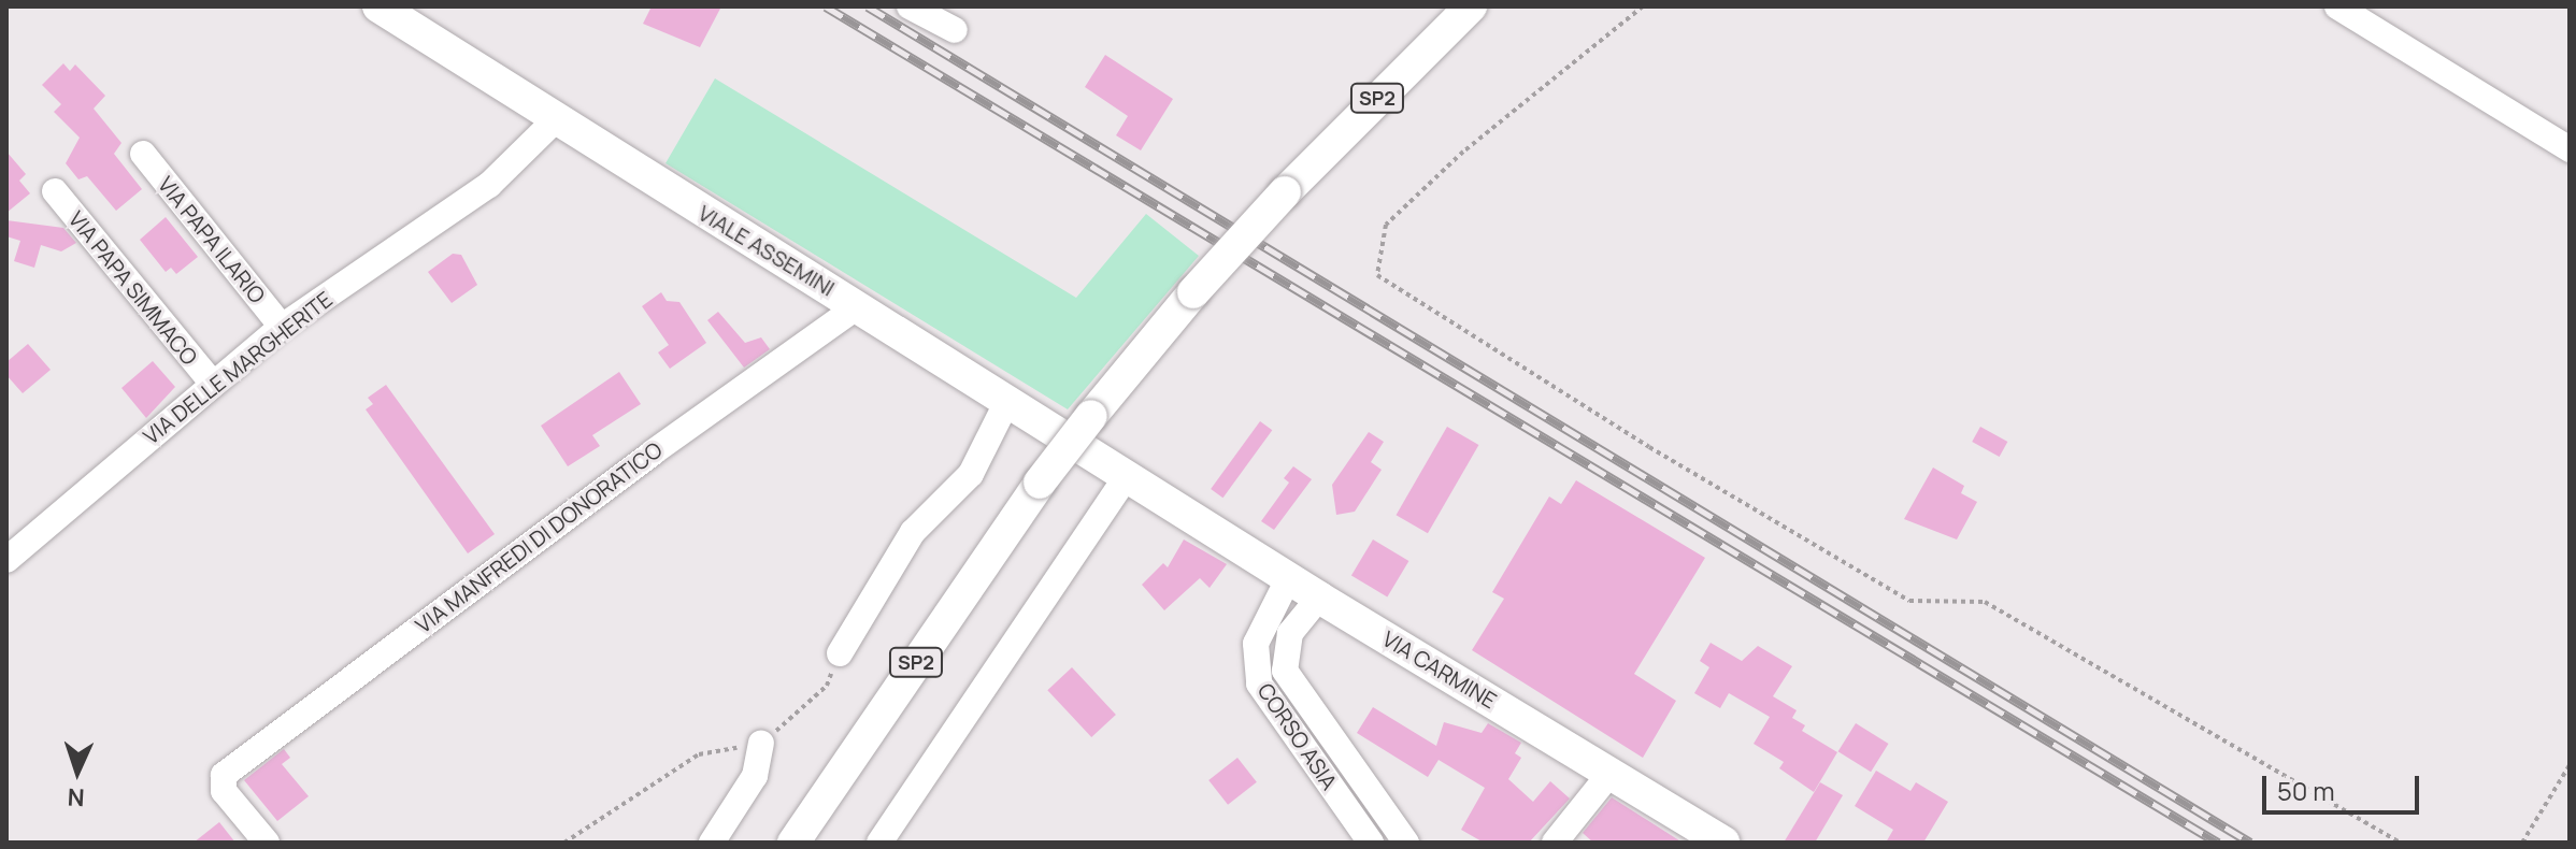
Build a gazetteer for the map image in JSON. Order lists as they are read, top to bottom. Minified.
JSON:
{"streets":{"main road":["SP2","VIALE ASSEMINI","VIA CARMINE"],"street":["VIA PAPA ILARIO","VIA PAPA SIMMACO","VIA DELLE MARGHERITE","VIA MANFREDI DI DONORATICO","CORSO ASIA"]},"crossings":[["VIA PAPA ILARIO","VIA DELLE MARGHERITE"],["VIALE ASSEMINI","VIA DELLE MARGHERITE"],["VIALE ASSEMINI","VIA MANFREDI DI DONORATICO"],["VIALE ASSEMINI","VIA CARMINE"],["VIA PAPA SIMMACO","VIA DELLE MARGHERITE"],["VIA CARMINE","CORSO ASIA"]],"scale_bar":"50 m","north":"bottom"}
